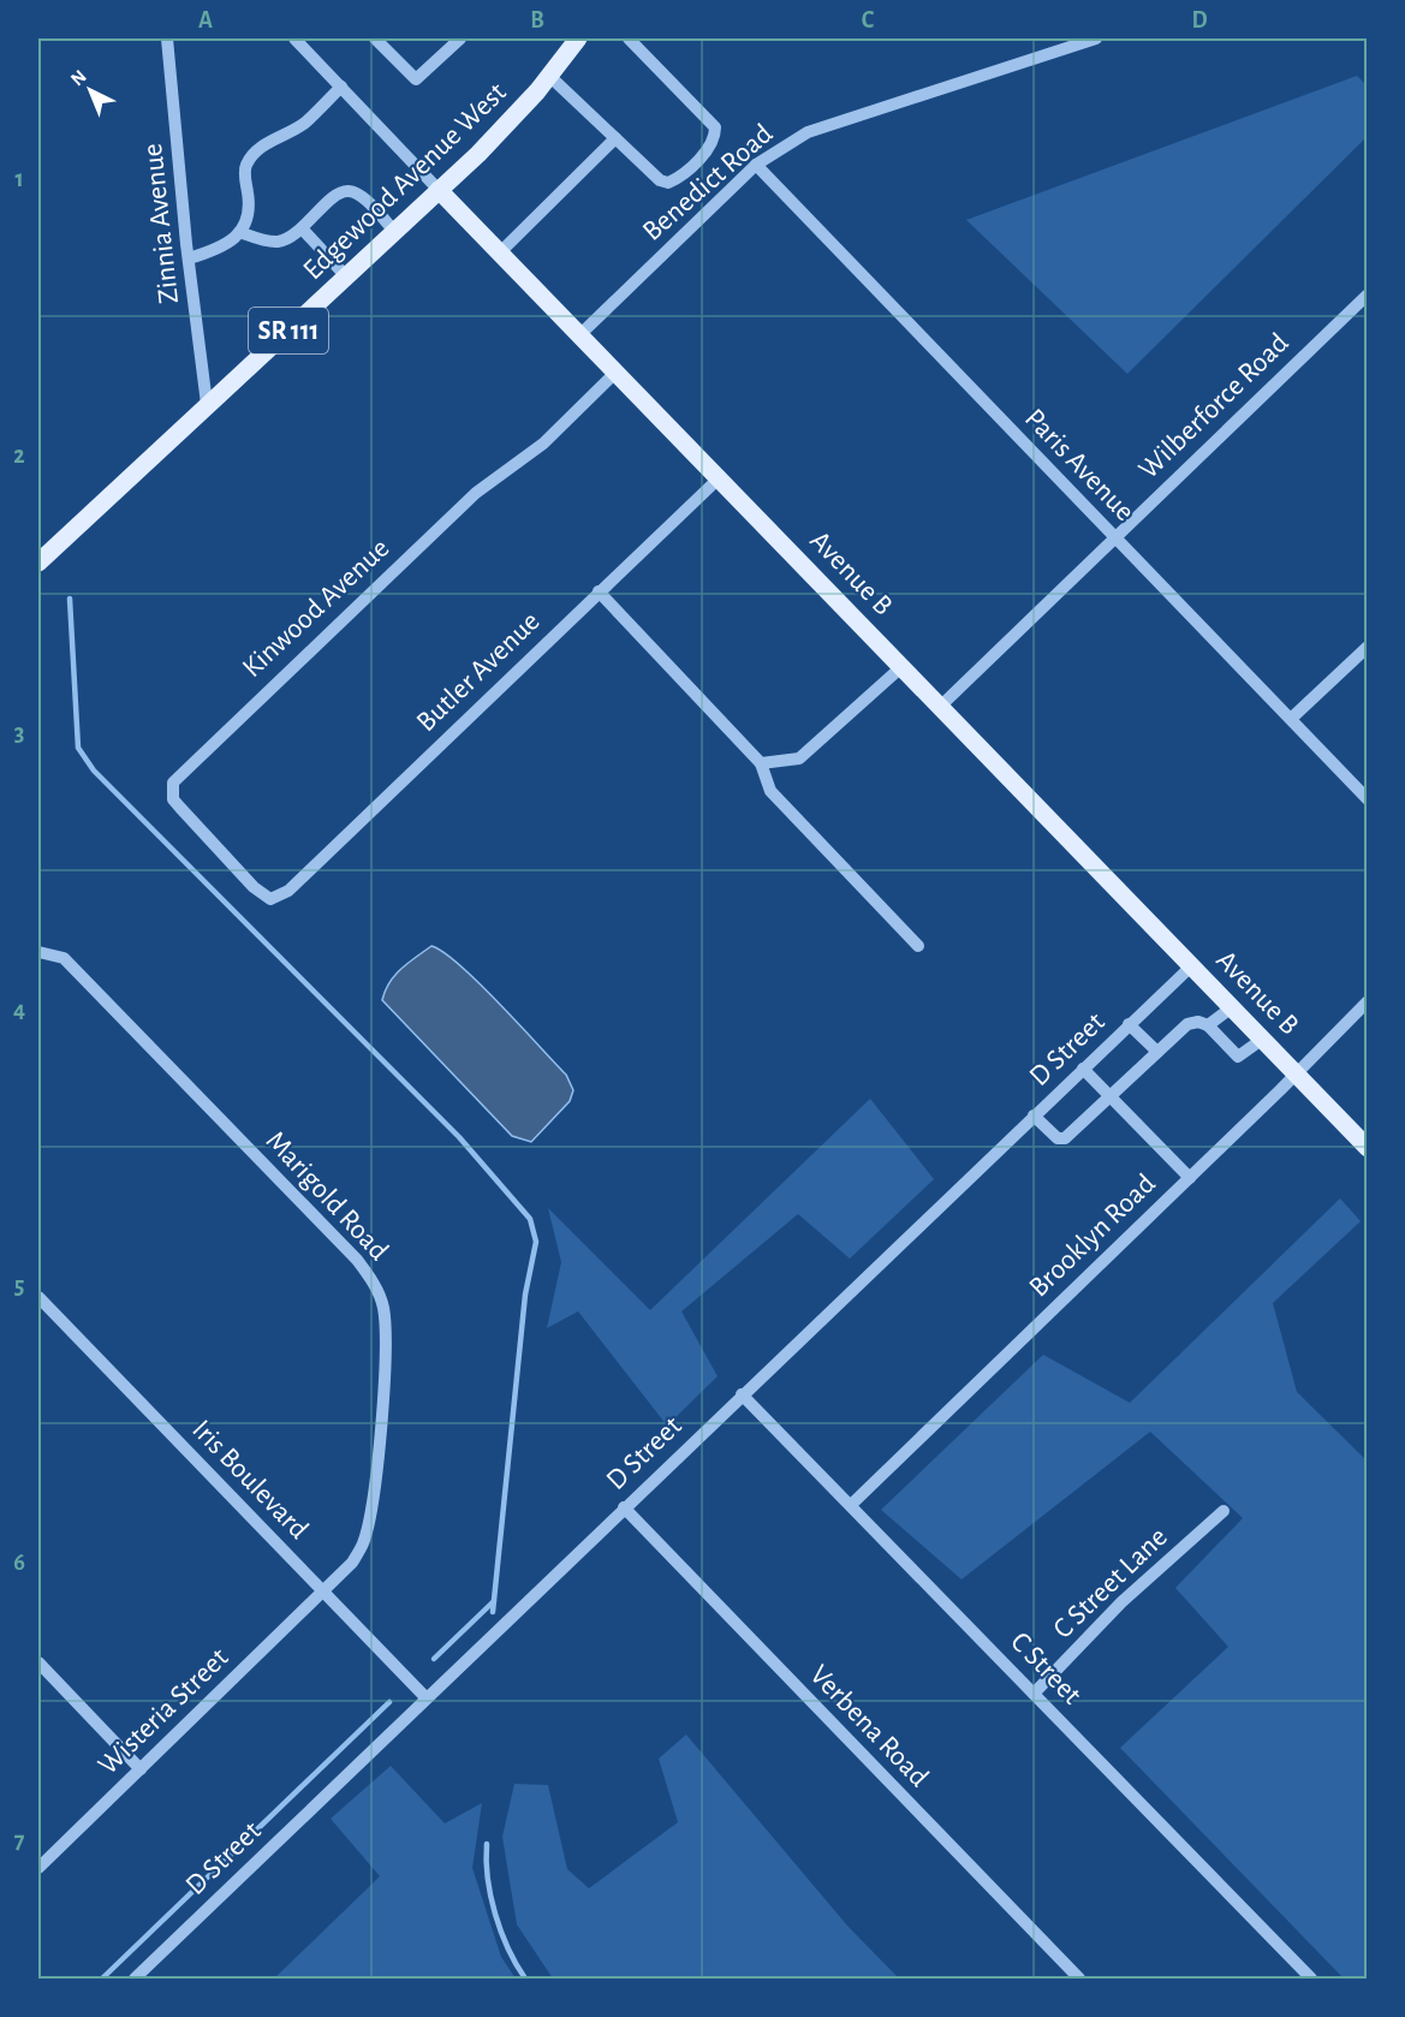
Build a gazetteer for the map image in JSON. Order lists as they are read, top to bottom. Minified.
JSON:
{"streets":{"main road":["Edgewood Avenue West","SR 111","Avenue B"],"street":["Benedict Road","Zinnia Avenue","Wilberforce Road","Paris Avenue","Kinwood Avenue","Butler Avenue","D Street","Marigold Road","Brooklyn Road","Iris Boulevard","C Street Lane","C Street","Wisteria Street","Verbena Road"]},"crossings":[["Edgewood Avenue West","Zinnia Avenue"],["Edgewood Avenue West","Avenue B"],["Benedict Road","Paris Avenue"],["Benedict Road","Avenue B"],["Wilberforce Road","Paris Avenue"],["Wilberforce Road","Avenue B"],["Avenue B","Kinwood Avenue"],["Avenue B","Butler Avenue"],["Avenue B","D Street"],["Avenue B","Brooklyn Road"],["Kinwood Avenue","Butler Avenue"],["D Street","Iris Boulevard"],["D Street","C Street"],["D Street","Verbena Road"],["Marigold Road","Iris Boulevard"],["Marigold Road","Wisteria Street"],["Brooklyn Road","C Street"],["Iris Boulevard","Wisteria Street"],["C Street Lane","C Street"]],"north":"top left","grid":{"columns":["A","B","C","D"],"rows":["1","2","3","4","5","6","7"]}}
